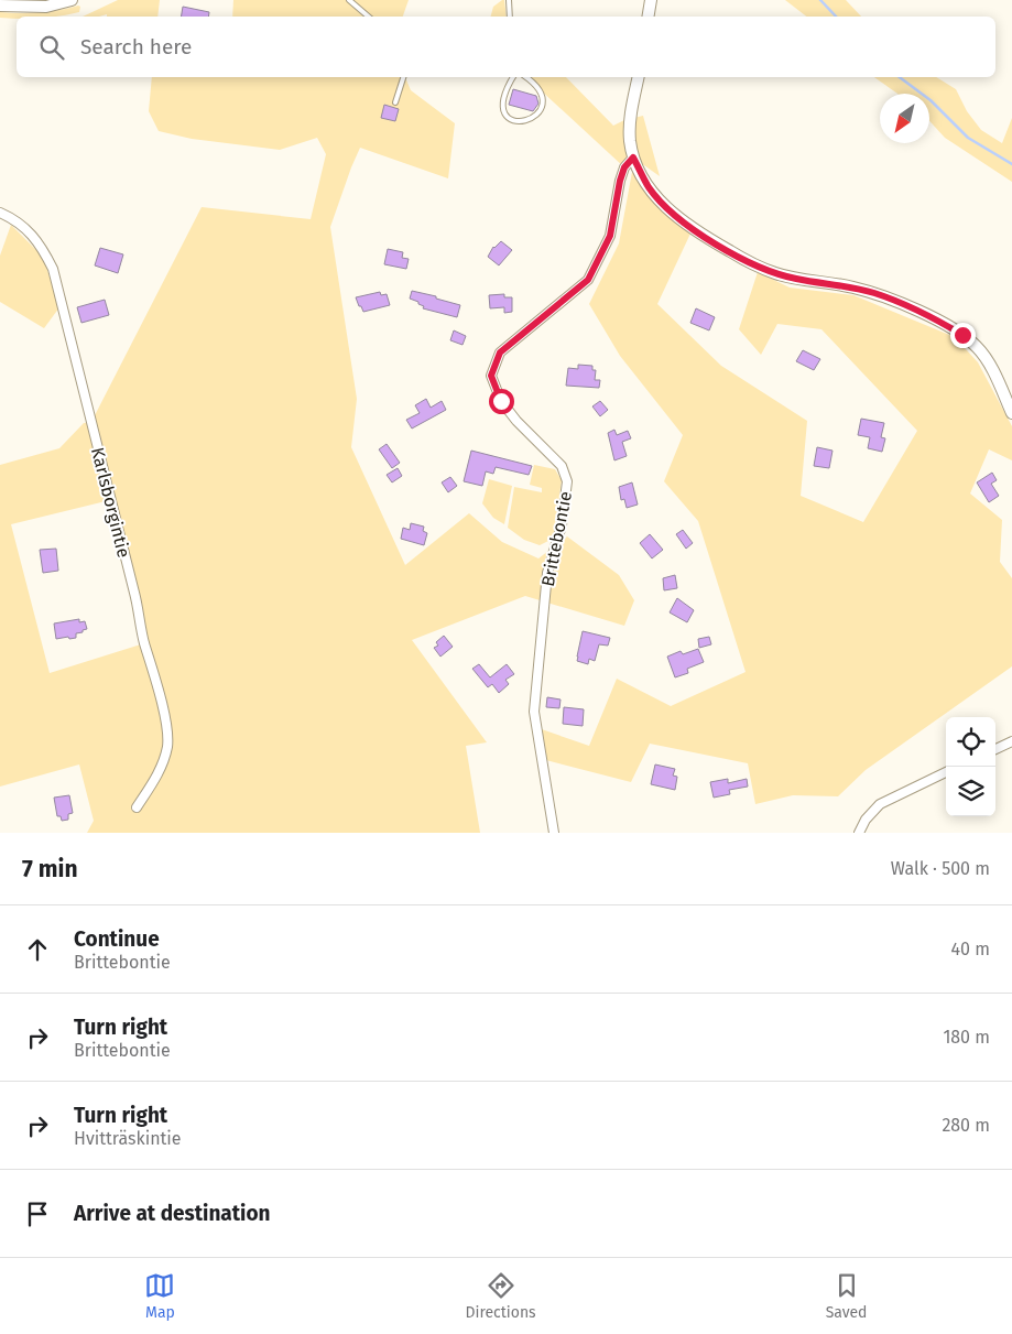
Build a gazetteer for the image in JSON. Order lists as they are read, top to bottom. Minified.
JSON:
{"streets":{"street":["Karlsborgintie","Brittebontie"]},"north":"bottom left","page":{"search":"Search here","heading":["7 min","Walk · 500 m"],"list":[["Continue","Brittebontie","40 m"],["Turn right","Brittebontie","180 m"],["Turn right","Hvitträskintie","280 m"],"Arrive at destination"],"nav":["Map","Directions","Saved"]}}
